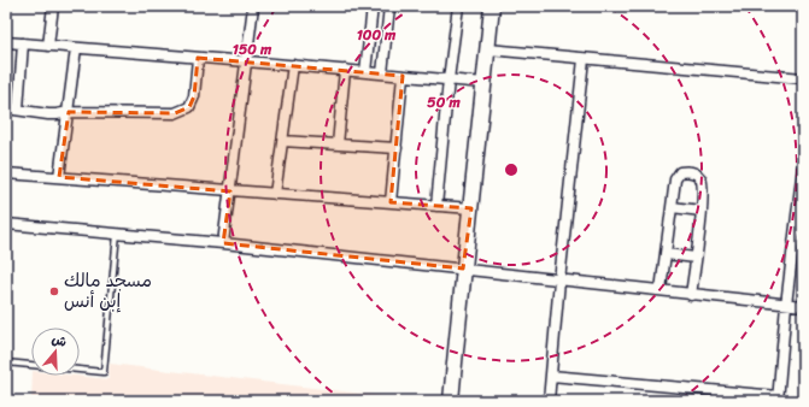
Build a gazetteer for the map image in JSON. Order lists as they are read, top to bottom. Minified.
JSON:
{"places":["مسجد مالك إبن أنس"],"north":"top","rings":["100 m","150 m","50 m"]}
